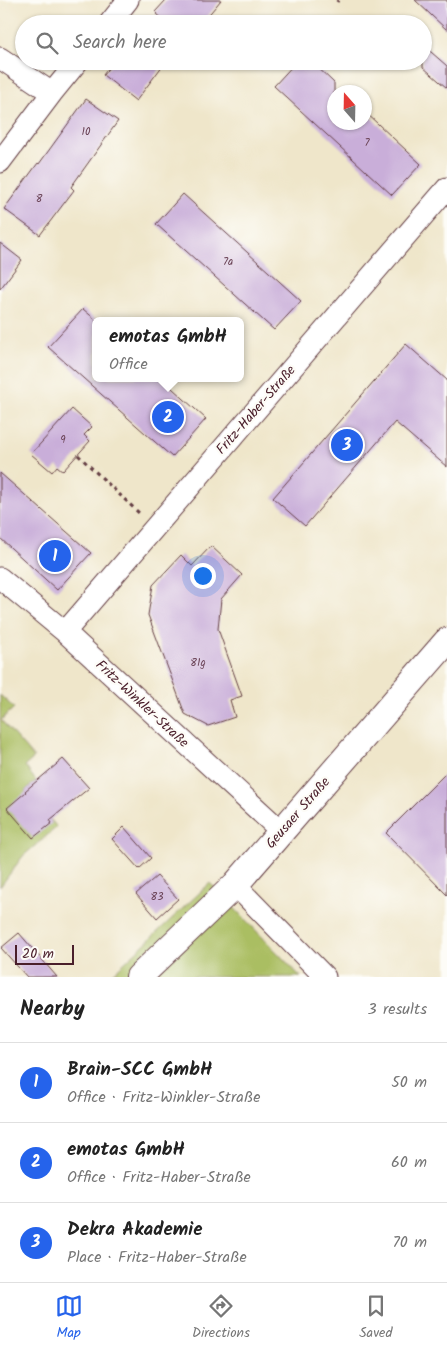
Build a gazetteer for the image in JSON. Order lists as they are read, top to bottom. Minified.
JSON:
{"streets":{"street":["Fritz-Haber-Straße","Fritz-Winkler-Straße","Geusaer Straße"]},"crossings":[["Fritz-Haber-Straße","Fritz-Winkler-Straße"],["Fritz-Winkler-Straße","Geusaer Straße"]],"house_numbers":["10","7","8","7a","9","81g","83"],"scale_bar":"20 m","north":"top","page":{"search":"Search here","popup":["emotas GmbH","Office"],"pins":["2","3","1"],"scale":"20 m","heading":["Nearby","3 results"],"list":[{"mark":"1","name":"Brain-SCC GmbH","note":"Office · Fritz-Winkler-Straße","value":"50 m"},{"mark":"2","name":"emotas GmbH","note":"Office · Fritz-Haber-Straße","value":"60 m"},{"mark":"3","name":"Dekra Akademie","note":"Place · Fritz-Haber-Straße","value":"70 m"}],"nav":["Map","Directions","Saved"]}}
